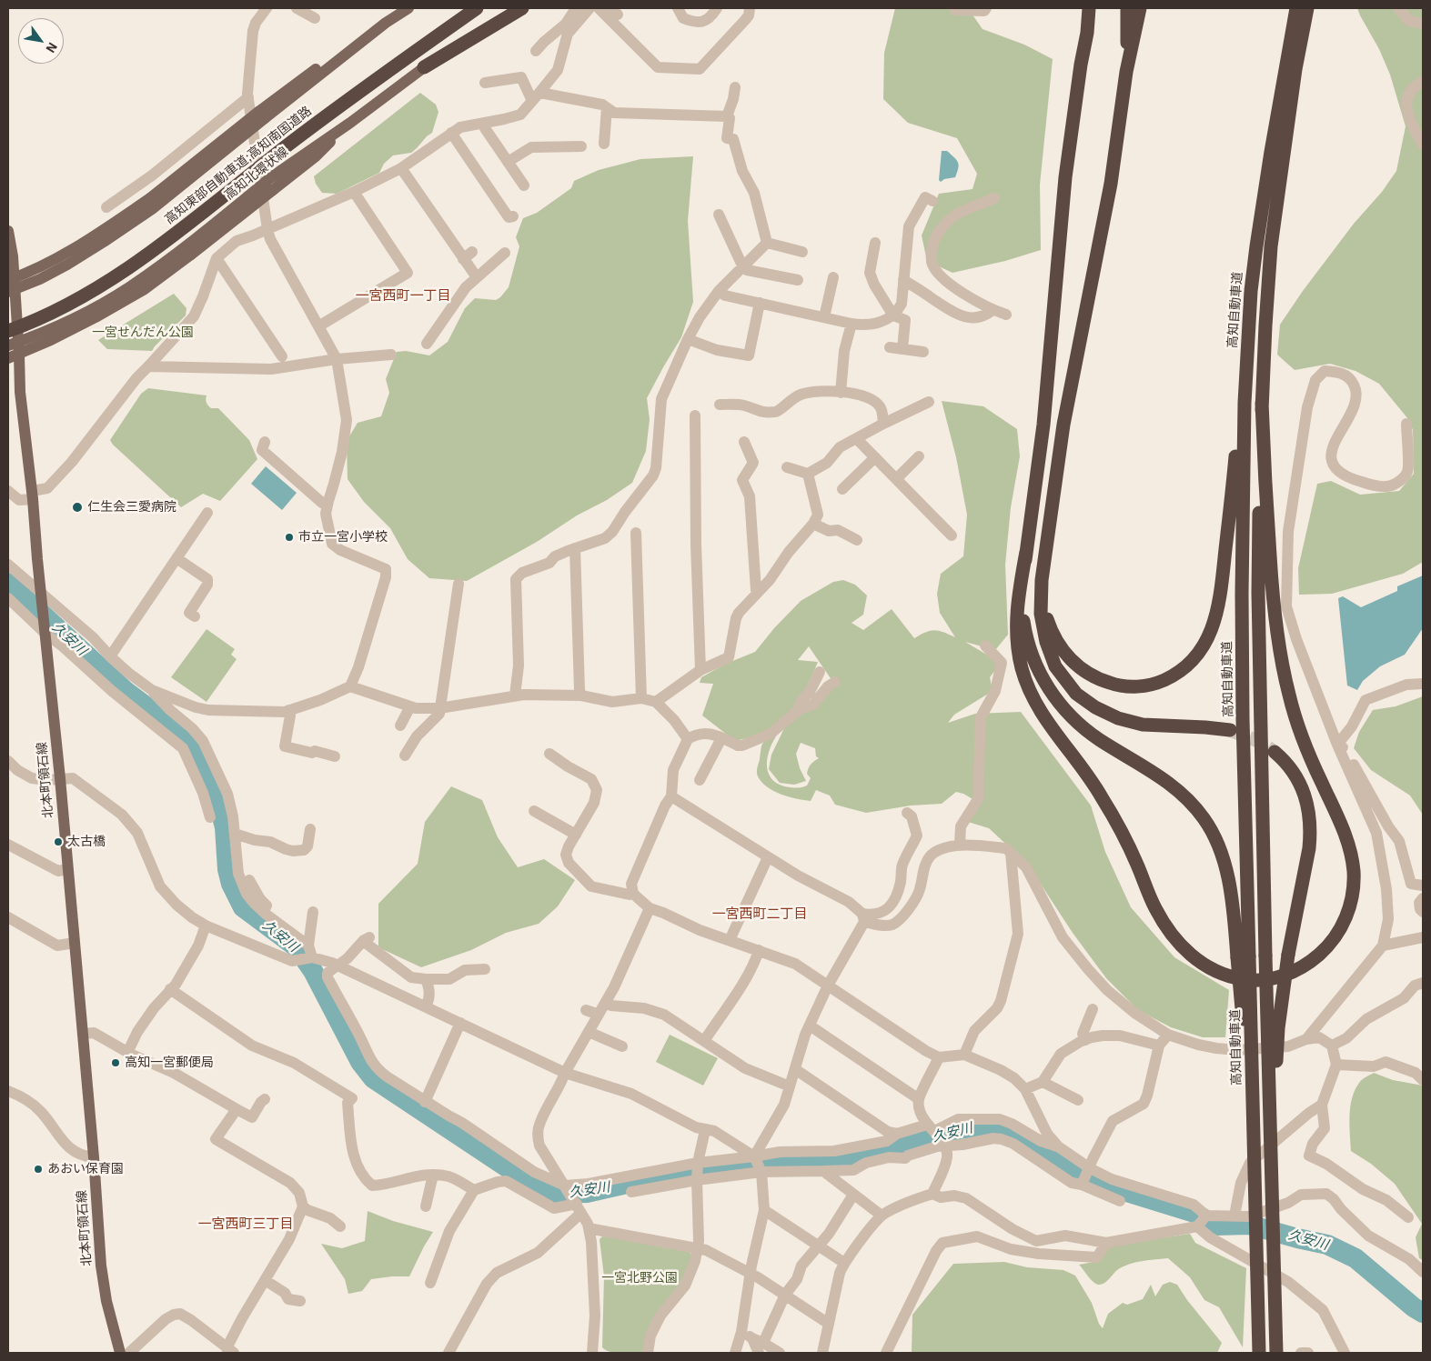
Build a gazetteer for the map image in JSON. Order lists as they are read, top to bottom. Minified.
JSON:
{"streets":{"highway":["高知東部自動車道;高知南国道路","高知自動車道"],"main road":["高知北環状線","北本町領石線"]},"districts":["一宮西町一丁目","一宮西町二丁目","一宮西町三丁目"],"water":["久安川"],"parks":["一宮せんだん公園","一宮北野公園"],"places":["仁生会三愛病院","市立一宮小学校","太古橋","高知一宮郵便局","あおい保育園"],"north":"bottom right"}
